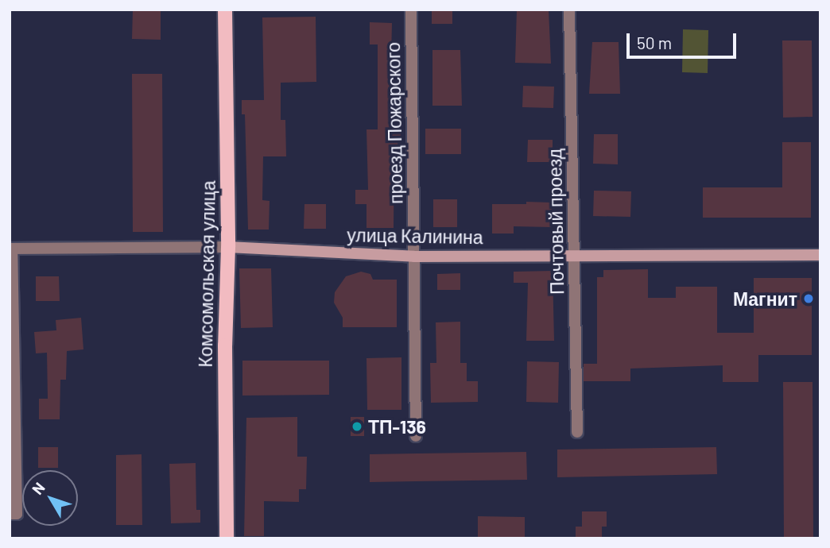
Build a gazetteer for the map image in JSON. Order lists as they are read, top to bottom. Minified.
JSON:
{"streets":{"main road":["Комсомольская улица"],"street":["проезд Пожарского","Почтовый проезд","улица Калинина"]},"crossings":[["проезд Пожарского","улица Калинина"],["Почтовый проезд","улица Калинина"],["улица Калинина","Комсомольская улица"]],"places":["Магнит","ТП-136"],"scale_bar":"50 m","north":"top left"}
